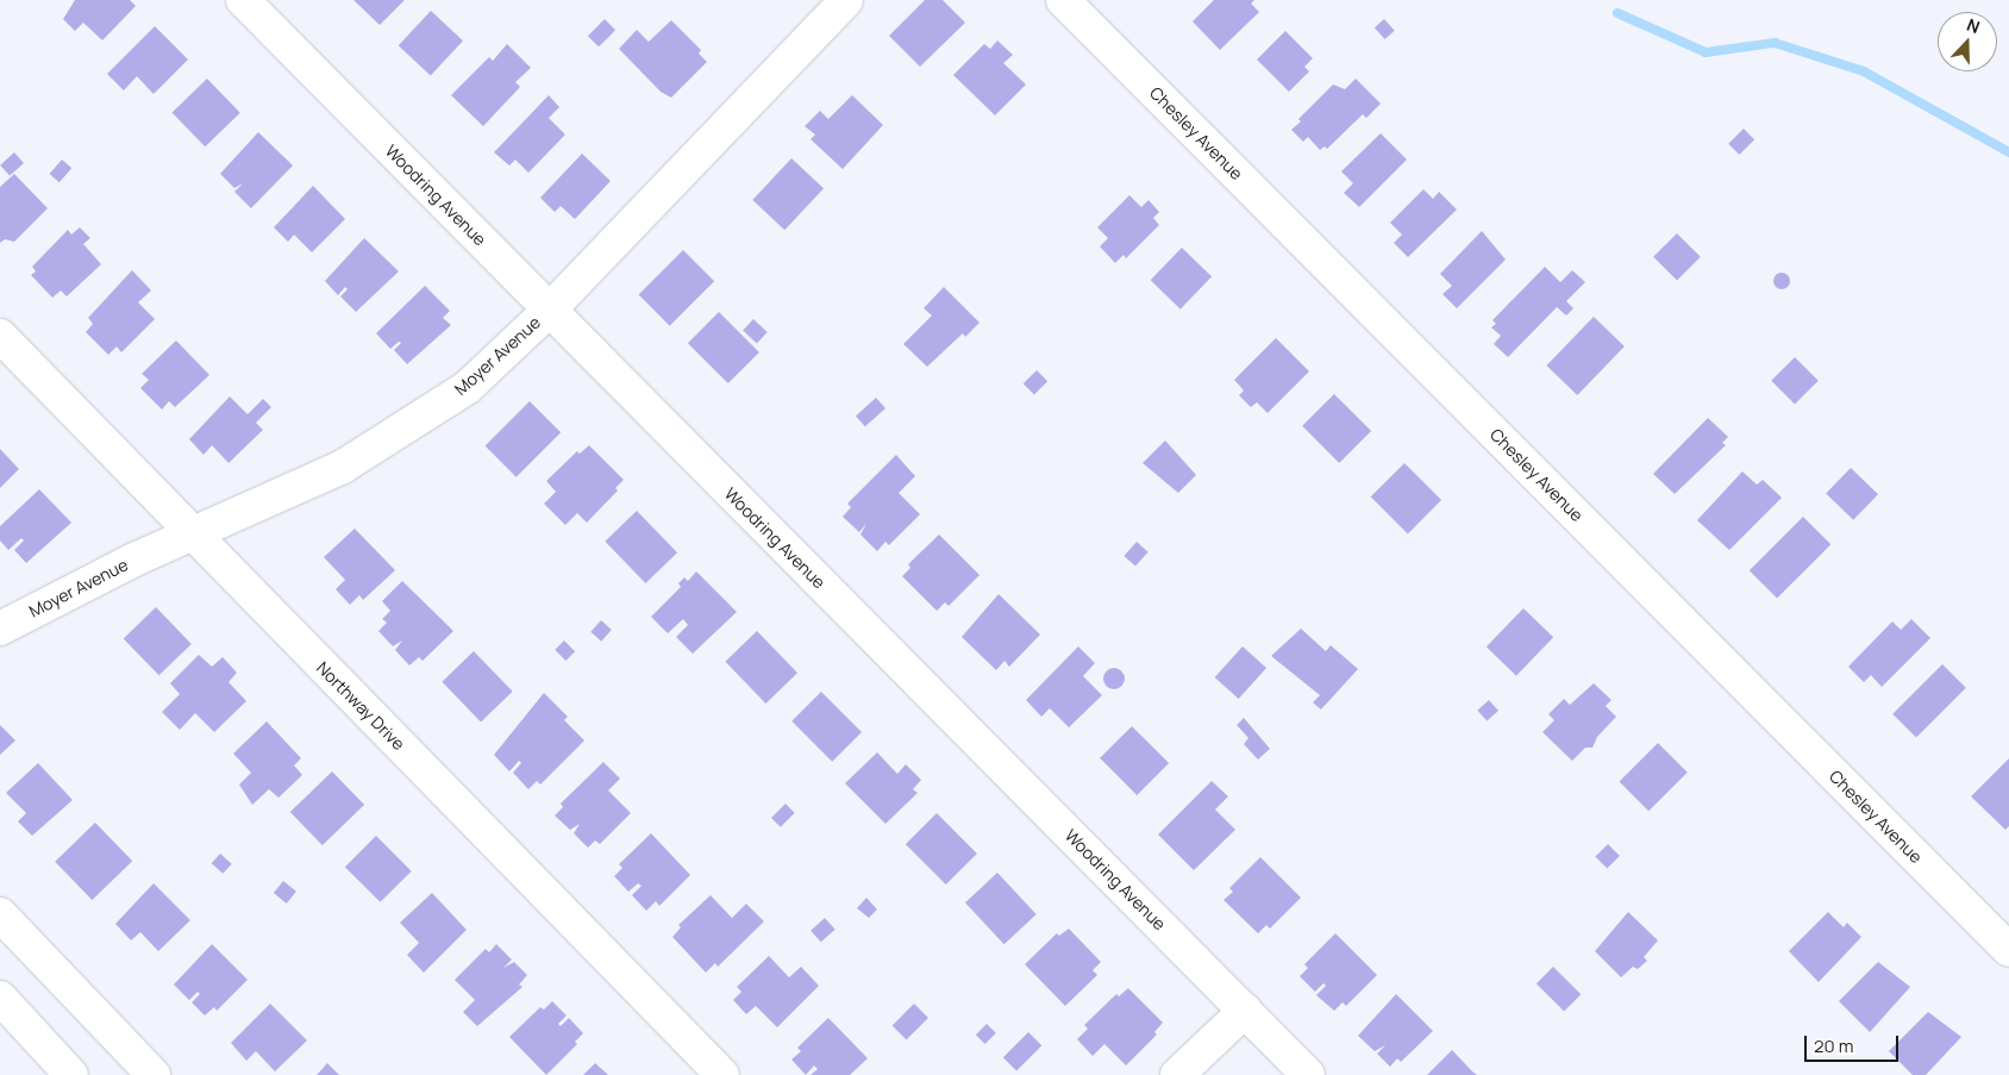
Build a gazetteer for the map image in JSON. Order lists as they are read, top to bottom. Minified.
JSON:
{"streets":{"street":["Chesley Avenue","Woodring Avenue","Moyer Avenue","Northway Drive"]},"crossings":[["Woodring Avenue","Moyer Avenue"],["Moyer Avenue","Northway Drive"]],"scale_bar":"20 m","north":"top"}
